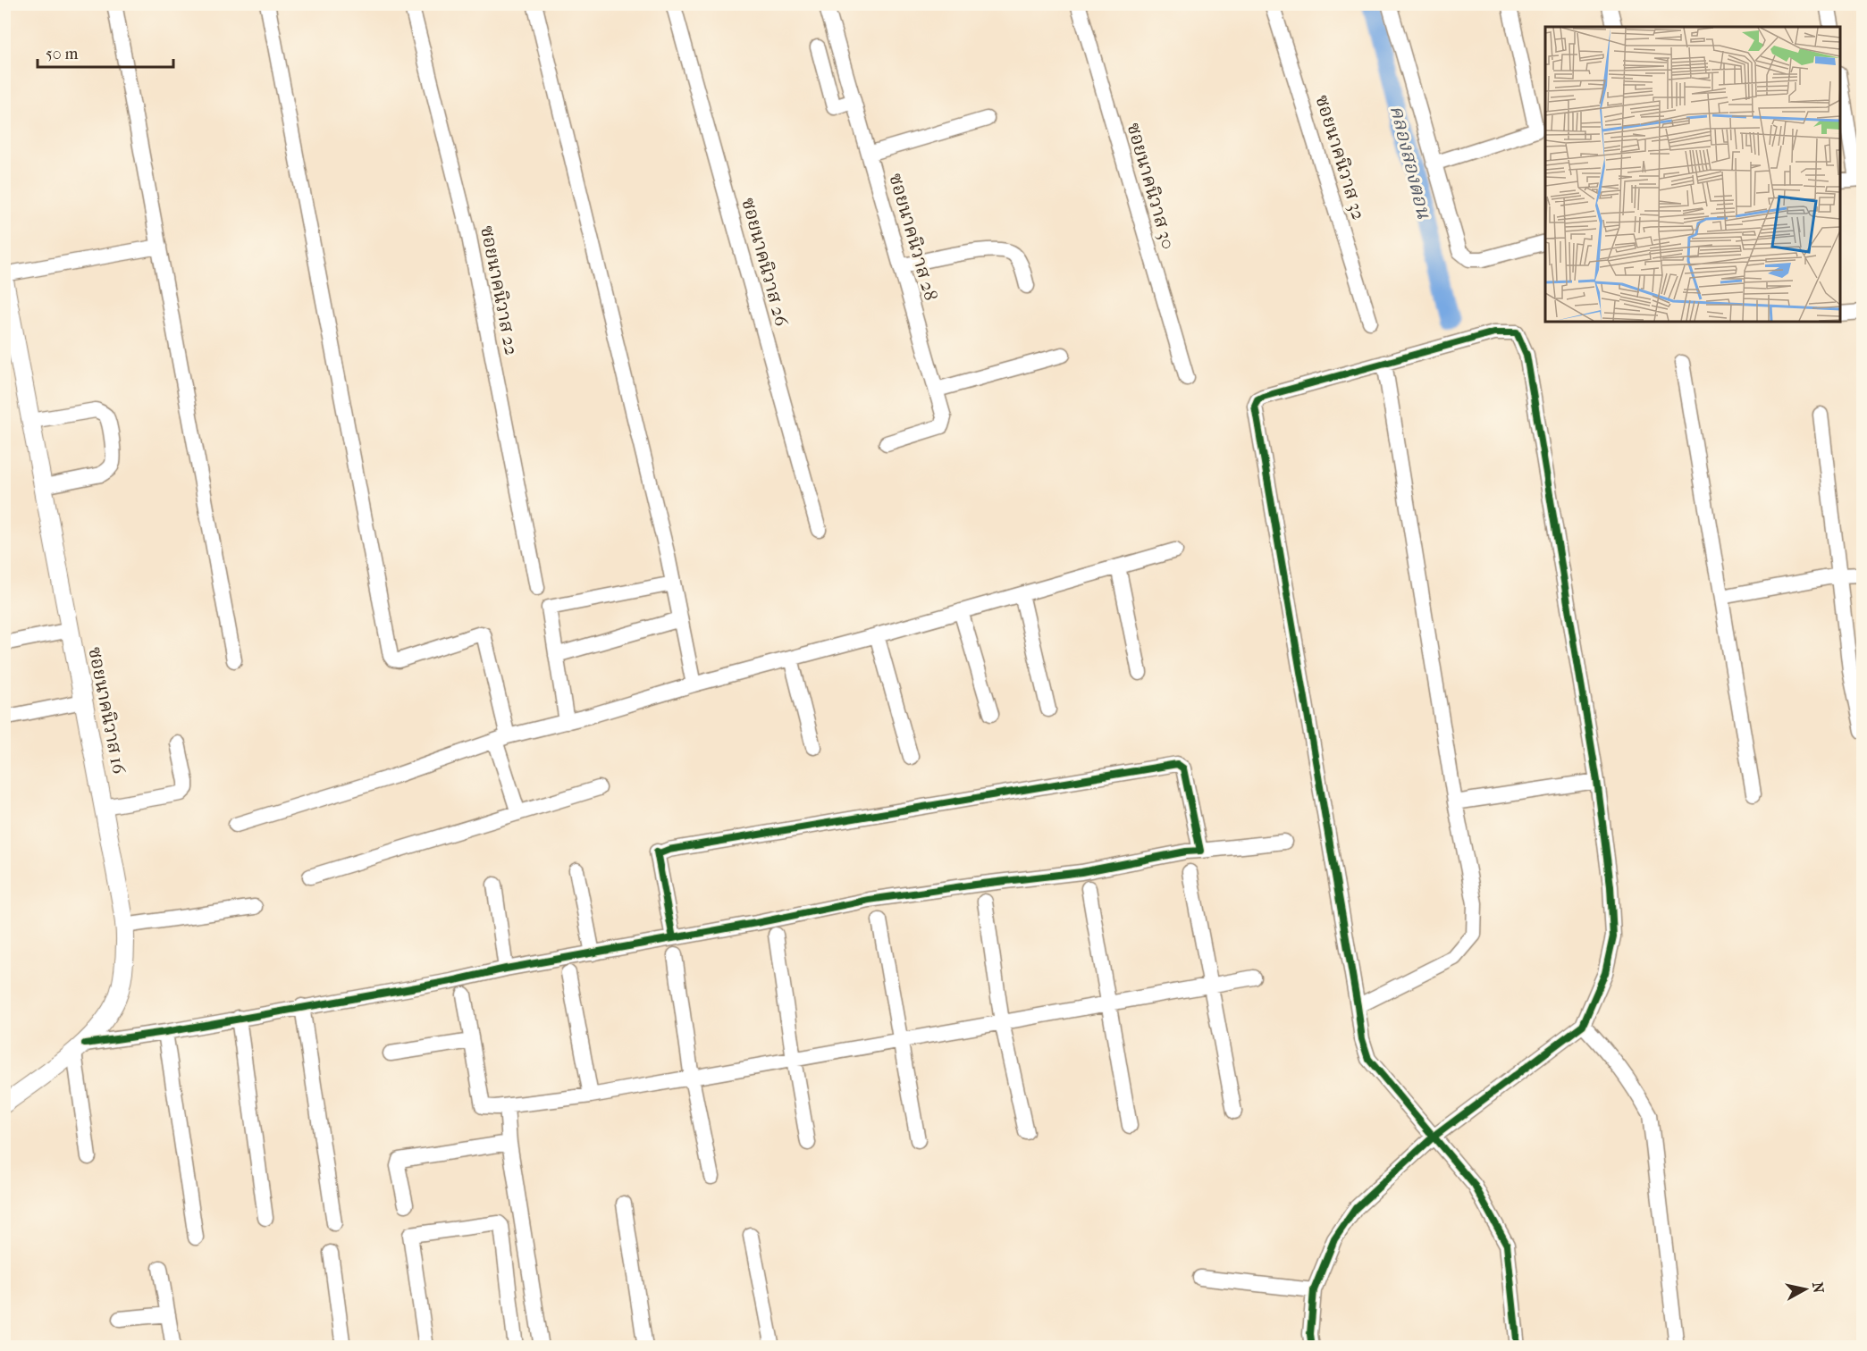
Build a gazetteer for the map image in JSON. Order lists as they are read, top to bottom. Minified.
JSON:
{"streets":{"street":["ซอยนาคนิวาส 32","ซอยนาคนิวาส 30","ซอยนาคนิวาส 28","ซอยนาคนิวาส 26","ซอยนาคนิวาส 22","ซอยนาคนิวาส 16"]},"water":["คลองสองตอน"],"scale_bar":"50 m","north":"right"}
